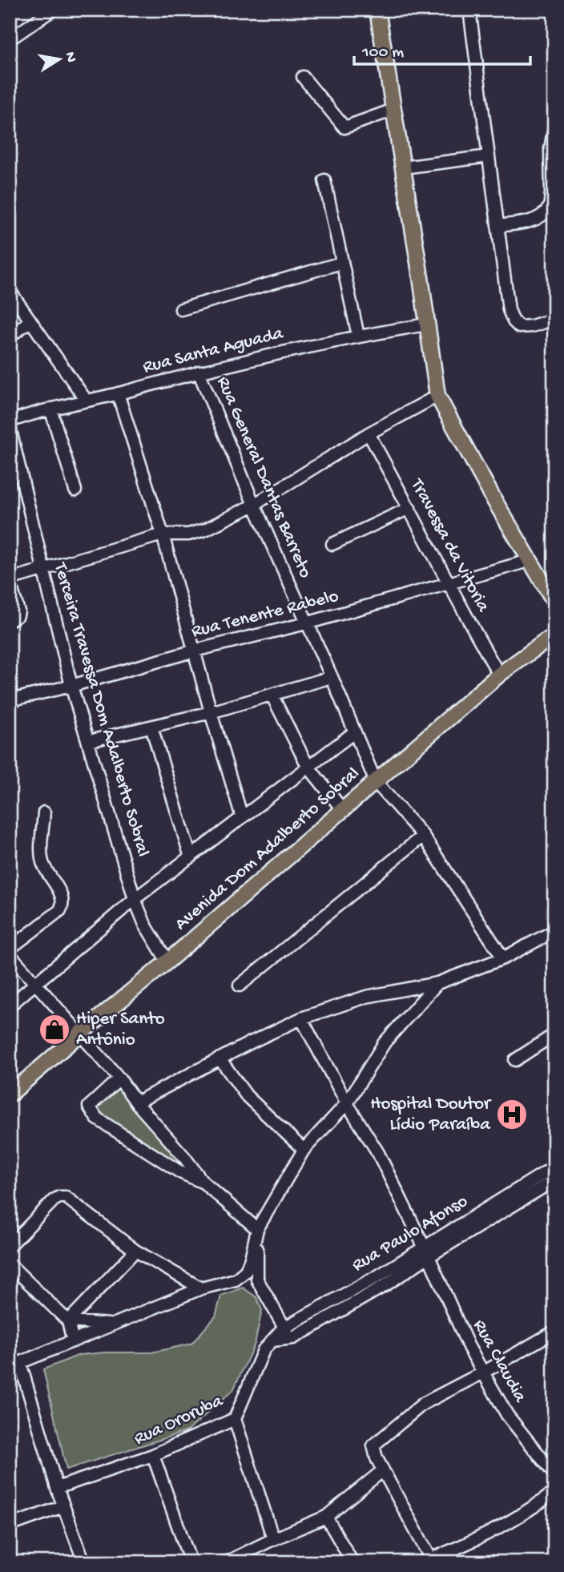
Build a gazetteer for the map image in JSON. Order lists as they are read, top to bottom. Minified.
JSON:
{"streets":{"main road":["Avenida Dom Adalberto Sobral"],"street":["Rua Santa Aguada","Rua General Dantas Barreto","Travessa da Vitoria","Rua Tenente Rabelo","Terceira Travessa Dom Adalberto Sobral","Rua Paulo Afonso","Rua Claudia","Rua Ororuba"]},"crossings":[["Rua Santa Aguada","Rua General Dantas Barreto"],["Rua General Dantas Barreto","Rua Tenente Rabelo"],["Rua General Dantas Barreto","Avenida Dom Adalberto Sobral"],["Travessa da Vitoria","Rua Tenente Rabelo"],["Travessa da Vitoria","Avenida Dom Adalberto Sobral"],["Rua Tenente Rabelo","Terceira Travessa Dom Adalberto Sobral"],["Terceira Travessa Dom Adalberto Sobral","Avenida Dom Adalberto Sobral"],["Rua Paulo Afonso","Rua Claudia"],["Rua Paulo Afonso","Rua Ororuba"]],"places":{"shop":["Hiper Santo Antônio"],"hospital":["Hospital Doutor Lídio Paraíba"]},"scale_bar":"100 m","north":"right"}
